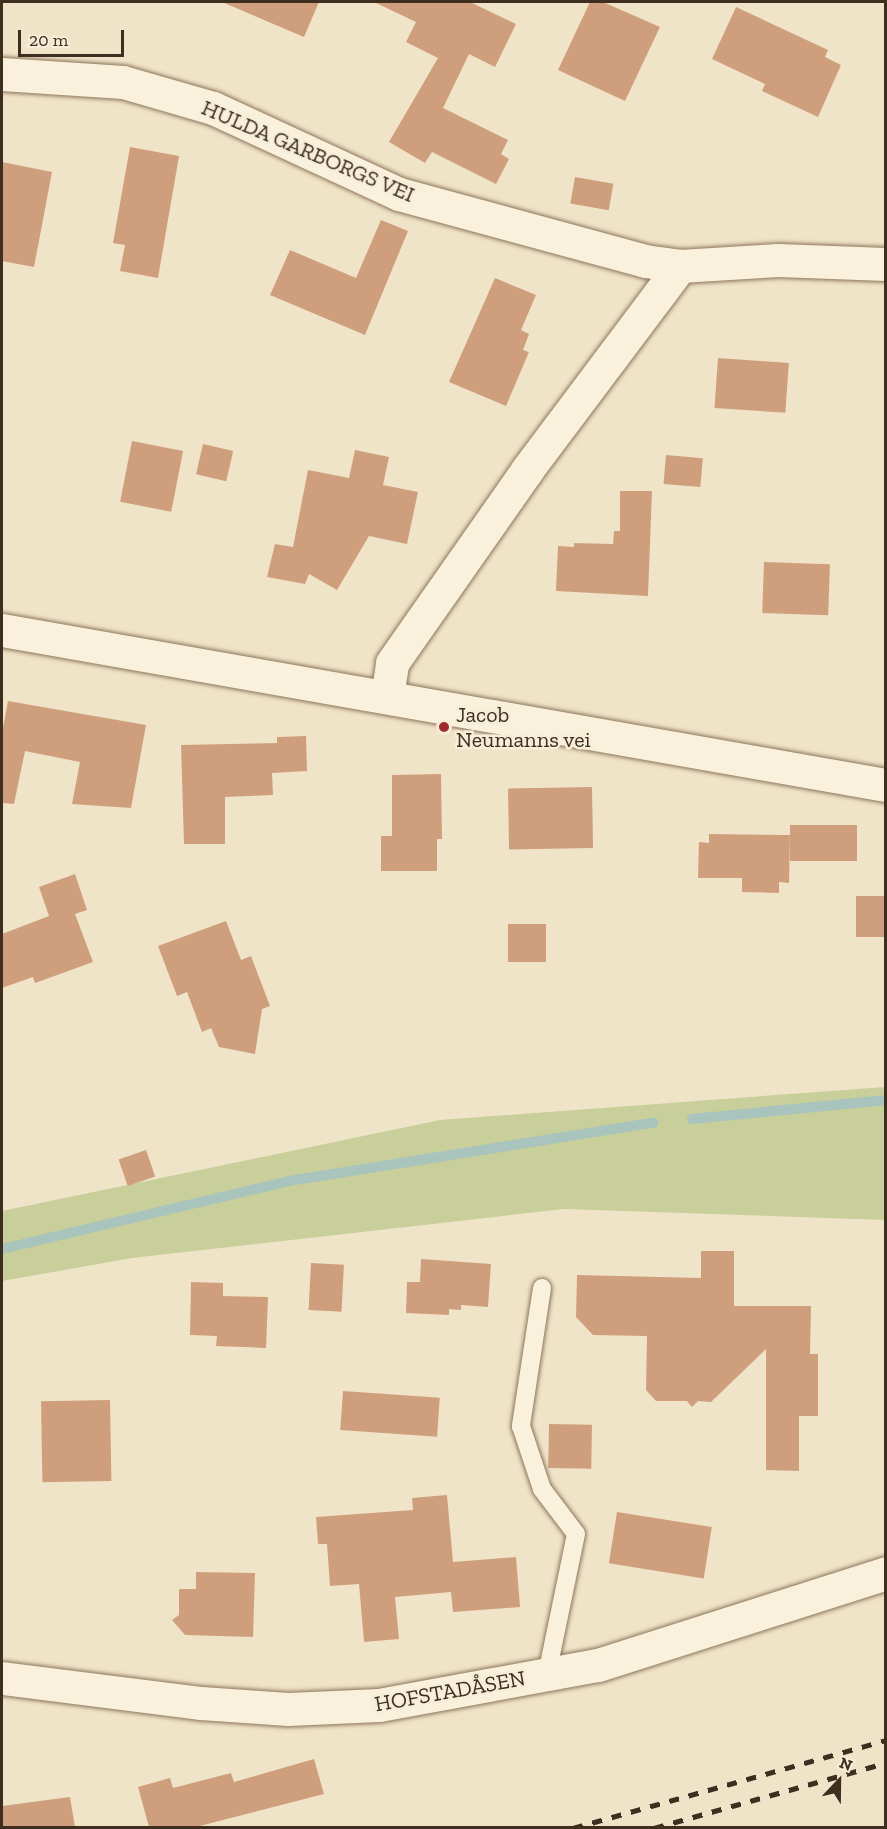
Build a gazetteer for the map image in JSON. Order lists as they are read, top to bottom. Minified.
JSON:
{"streets":{"street":["HULDA GARBORGS VEI","HOFSTADÅSEN"]},"places":["Jacob Neumanns vei"],"scale_bar":"20 m","north":"top"}
